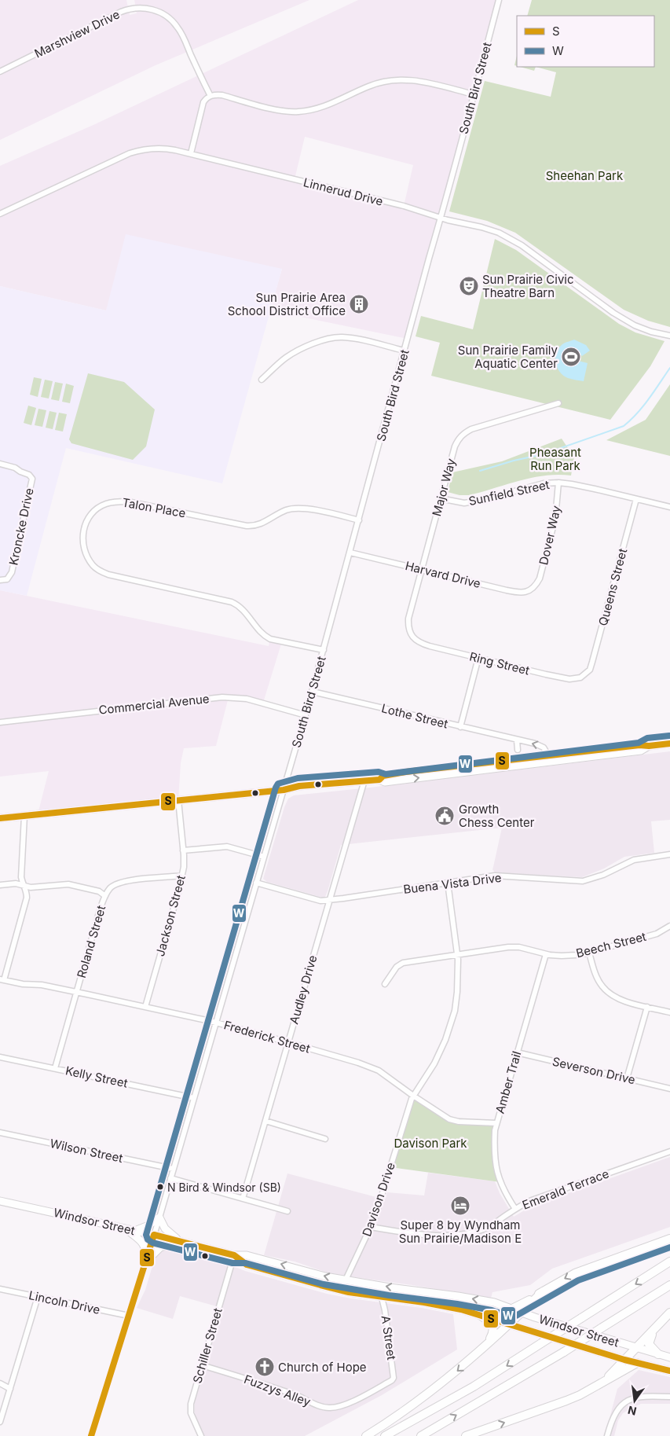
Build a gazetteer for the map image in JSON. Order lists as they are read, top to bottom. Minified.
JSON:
{"streets":{"main road":["Windsor Street"],"street":["Marshview Drive","South Bird Street","Linnerud Drive","Major Way","Sunfield Street","Talon Place","Kroncke Drive","Dover Way","Harvard Drive","Queens Street","Ring Street","Commercial Avenue","Lothe Street","Buena Vista Drive","Jackson Street","Roland Street","Beech Street","Audley Drive","Frederick Street","Severson Drive","Kelly Street","Amber Trail","Wilson Street","Emerald Terrace","Davison Drive","Lincoln Drive","A Street","Schiller Street","Fuzzys Alley"]},"crossings":[["South Bird Street","Linnerud Drive"],["South Bird Street","Talon Place"],["South Bird Street","Harvard Drive"],["South Bird Street","Commercial Avenue"],["South Bird Street","Lothe Street"],["South Bird Street","Buena Vista Drive"],["South Bird Street","Frederick Street"],["South Bird Street","Kelly Street"],["South Bird Street","Wilson Street"],["South Bird Street","Windsor Street"],["South Bird Street","Lincoln Drive"],["Major Way","Sunfield Street"],["Major Way","Harvard Drive"],["Major Way","Ring Street"],["Sunfield Street","Dover Way"],["Sunfield Street","Queens Street"],["Dover Way","Harvard Drive"],["Queens Street","Ring Street"],["Buena Vista Drive","Audley Drive"],["Buena Vista Drive","Davison Drive"],["Jackson Street","Roland Street"],["Jackson Street","Frederick Street"],["Roland Street","Frederick Street"],["Roland Street","Kelly Street"],["Beech Street","Amber Trail"],["Beech Street","Davison Drive"],["Audley Drive","Frederick Street"],["Frederick Street","Amber Trail"],["Frederick Street","Davison Drive"],["Severson Drive","Amber Trail"],["Amber Trail","Emerald Terrace"],["Emerald Terrace","Davison Drive"],["Davison Drive","Windsor Street"],["Windsor Street","A Street"],["Windsor Street","Schiller Street"],["A Street","Fuzzys Alley"],["Schiller Street","Fuzzys Alley"]],"parks":["Sheehan Park","Pheasant Run Park","Davison Park"],"places":{"theatre":["Sun Prairie Civic Theatre Barn"],"building":["Sun Prairie Area School District Office"],"sports":["Sun Prairie Family Aquatic Center"],"public building":["Growth Chess Center"],"other":["N Bird & Windsor (SB)"],"hotel":["Super 8 by Wyndham Sun Prairie/Madison E"],"church":["Church of Hope"]},"lines":["transit line W","transit line S"],"legend":["S","W"],"north":"bottom"}
